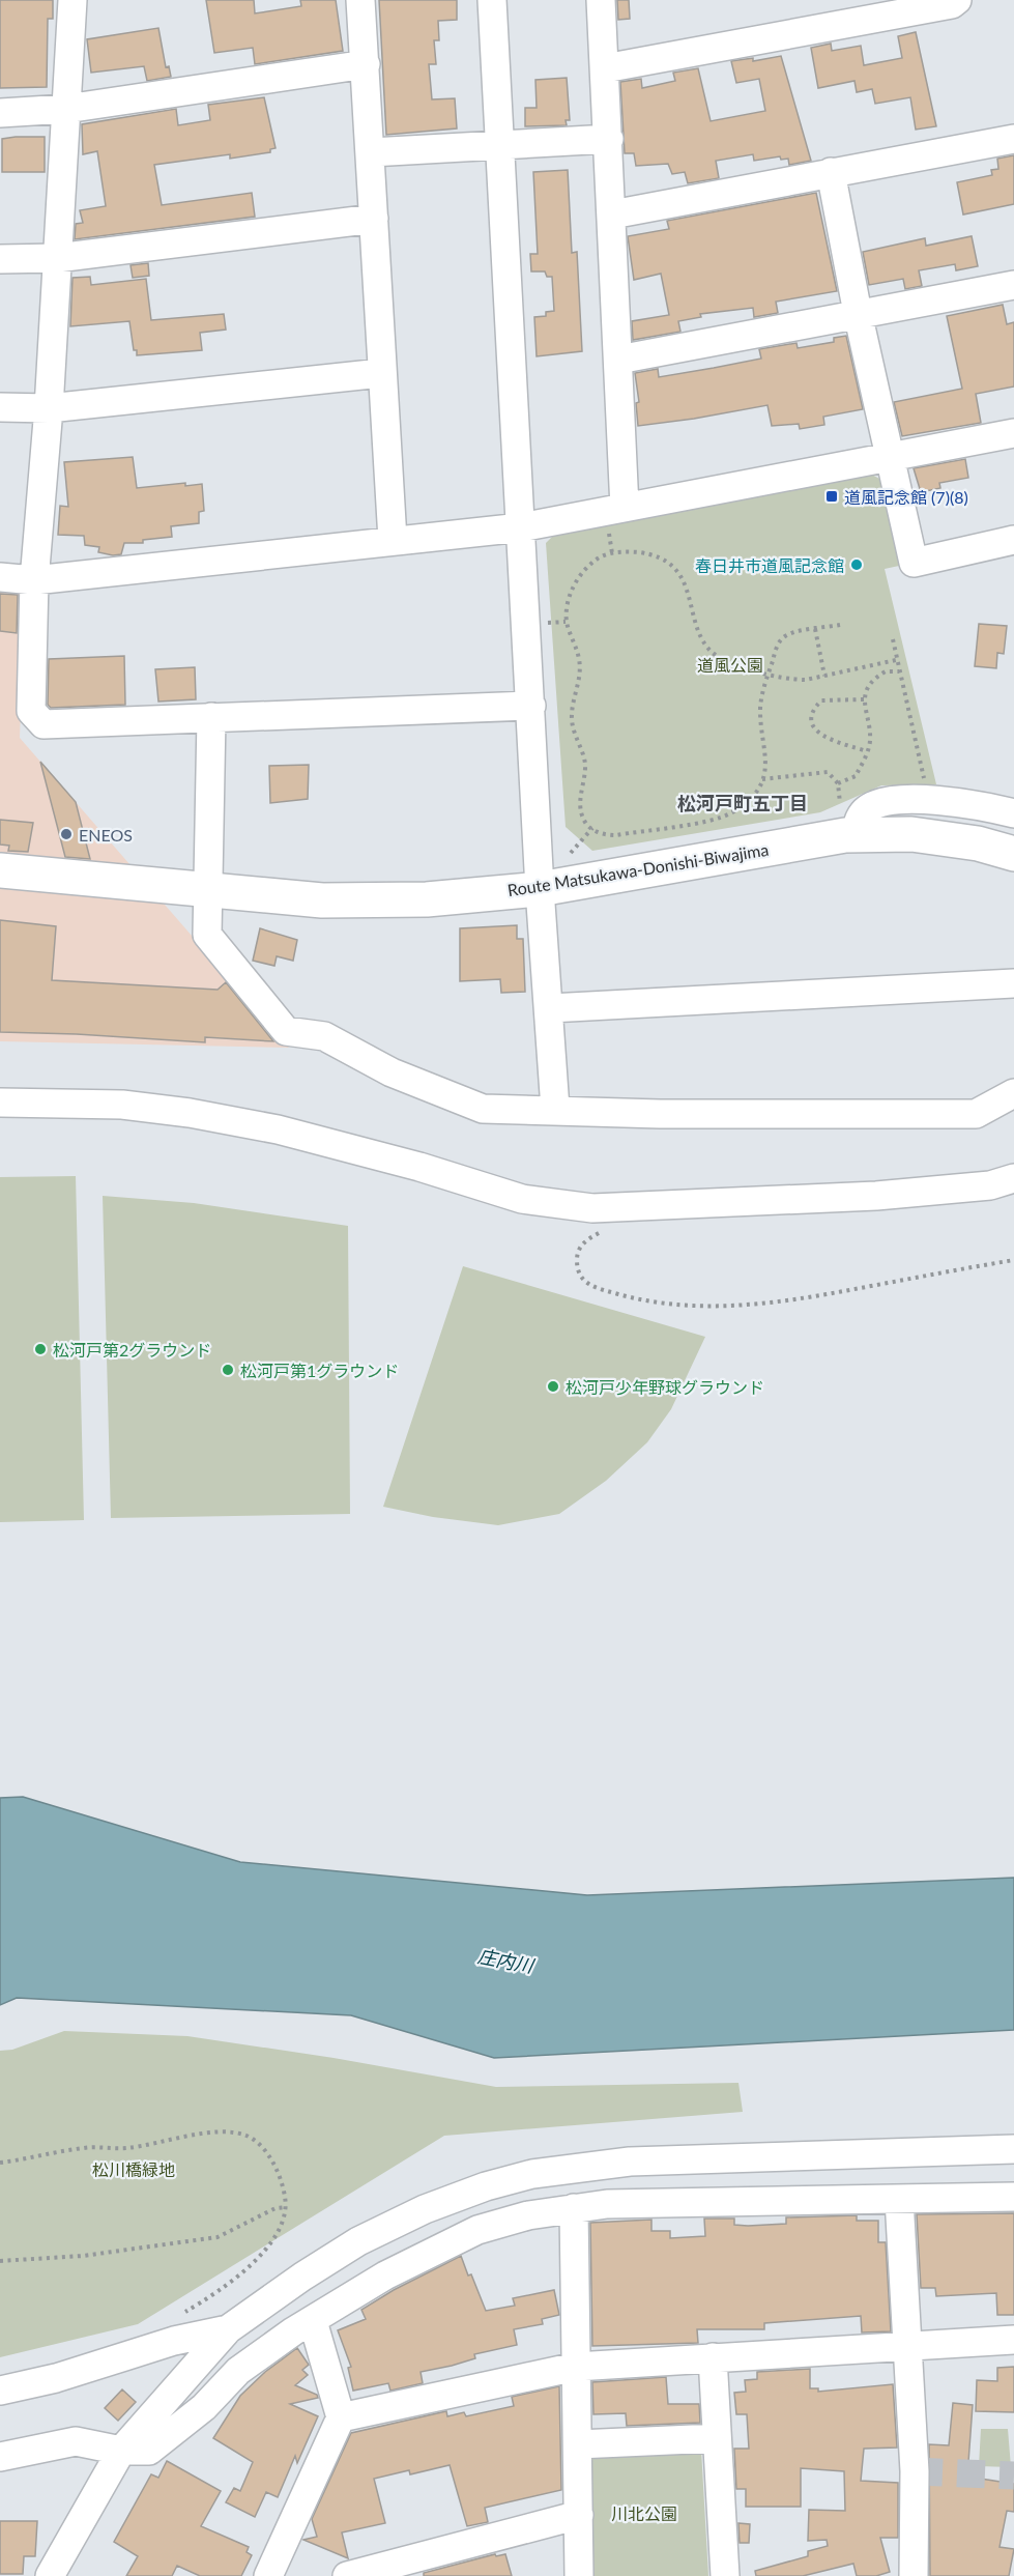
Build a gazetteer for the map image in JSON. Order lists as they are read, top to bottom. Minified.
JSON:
{"streets":{"main road":["Route Matsukawa-Donishi-Biwajima"]},"districts":["松河戸町五丁目"],"water":["庄内川"],"parks":["道風公園","松川橋緑地","川北公園"],"places":{"transit":["道風記念館 (7)(8)"],"other":["春日井市道風記念館","ENEOS","松河戸第2グラウンド","松河戸第1グラウンド","松河戸少年野球グラウンド"]}}
